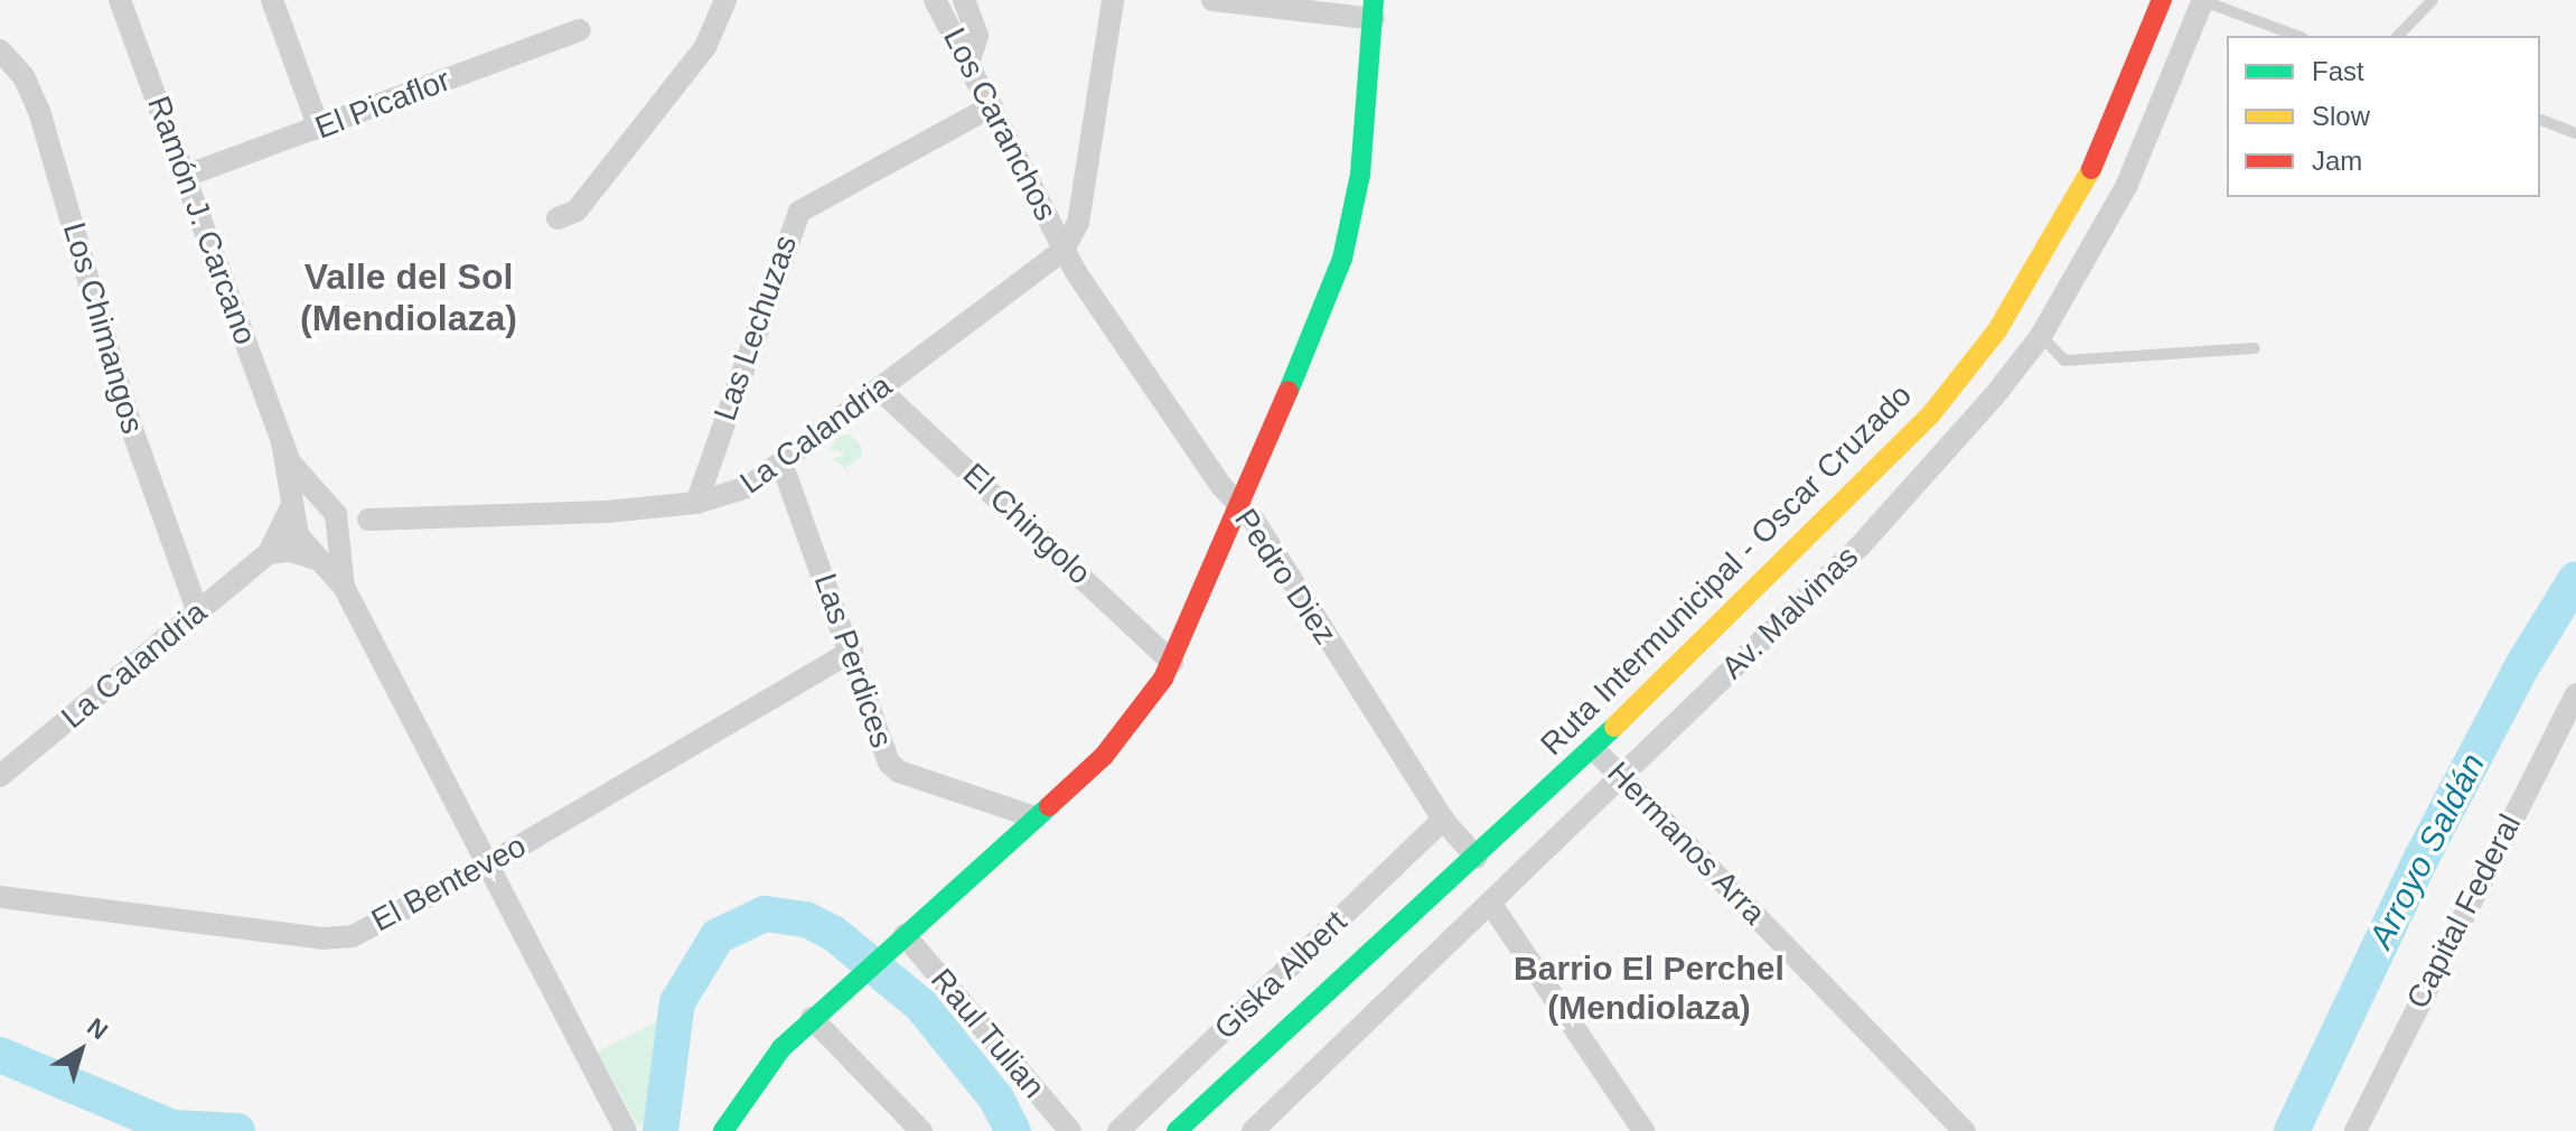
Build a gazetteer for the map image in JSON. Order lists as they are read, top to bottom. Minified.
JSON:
{"streets":{"main road":["Ruta Intermunicipal - Oscar Cruzado"],"street":["El Picaflor","Los Caranchos","Ramón J. Carcano","Los Chimangos","Las Lechuzas","La Calandria","El Chingolo","Pedro Diez","Av. Malvinas","Las Perdices","Hermanos Arra","El Benteveo","Capital Federal","Giska Albert","Raul Tulian"]},"crossings":[["El Picaflor","Ramón J. Carcano"],["Los Caranchos","Las Lechuzas"],["Los Caranchos","La Calandria"],["Los Caranchos","Pedro Diez"],["Ramón J. Carcano","La Calandria"],["Ramón J. Carcano","El Benteveo"],["Los Chimangos","La Calandria"],["Las Lechuzas","La Calandria"],["La Calandria","El Chingolo"],["La Calandria","Pedro Diez"],["La Calandria","Las Perdices"],["Ruta Intermunicipal - Oscar Cruzado","Pedro Diez"],["Ruta Intermunicipal - Oscar Cruzado","Hermanos Arra"],["Pedro Diez","Giska Albert"],["Av. Malvinas","Hermanos Arra"],["Las Perdices","El Benteveo"]],"districts":["Valle del Sol (Mendiolaza)","Barrio El Perchel (Mendiolaza)"],"water":["Arroyo Saldán"],"legend":["Fast","Slow","Jam"],"north":"top right"}
